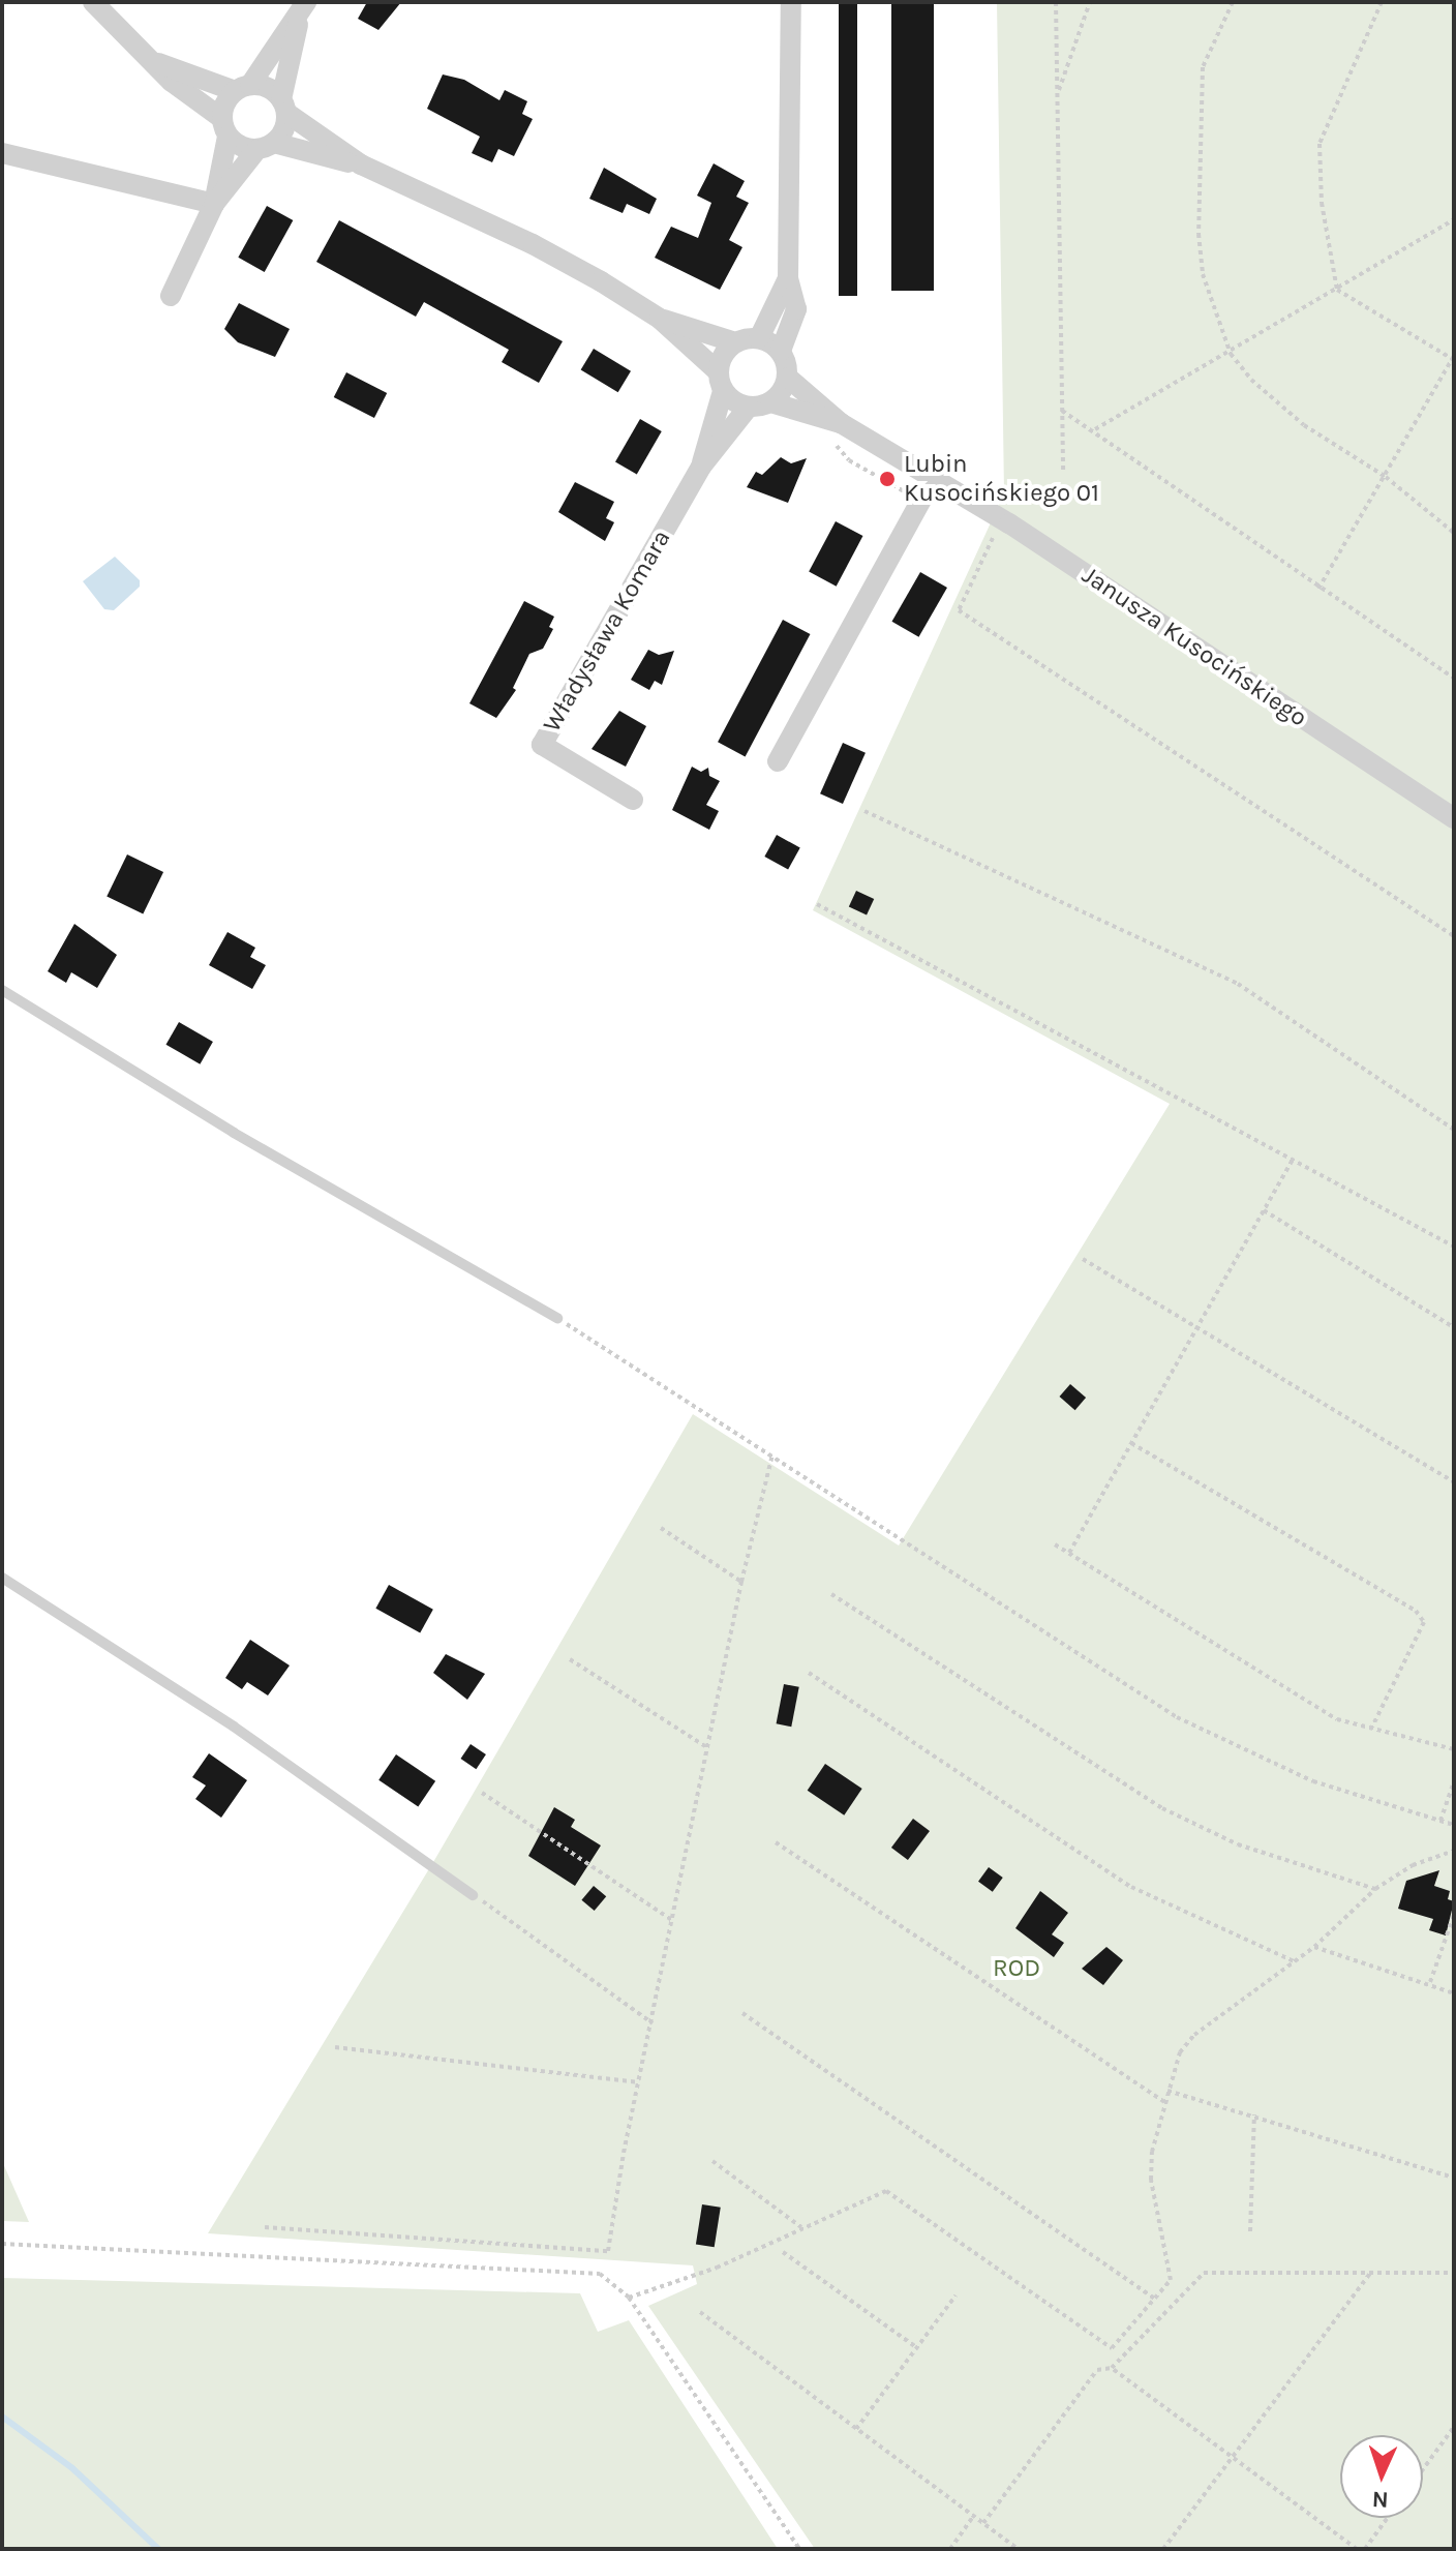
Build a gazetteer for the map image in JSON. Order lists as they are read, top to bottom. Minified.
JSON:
{"streets":{"street":["Władysława Komara","Janusza Kusocińskiego"]},"parks":["ROD"],"places":["Lubin Kusocińskiego 01"],"north":"bottom"}
